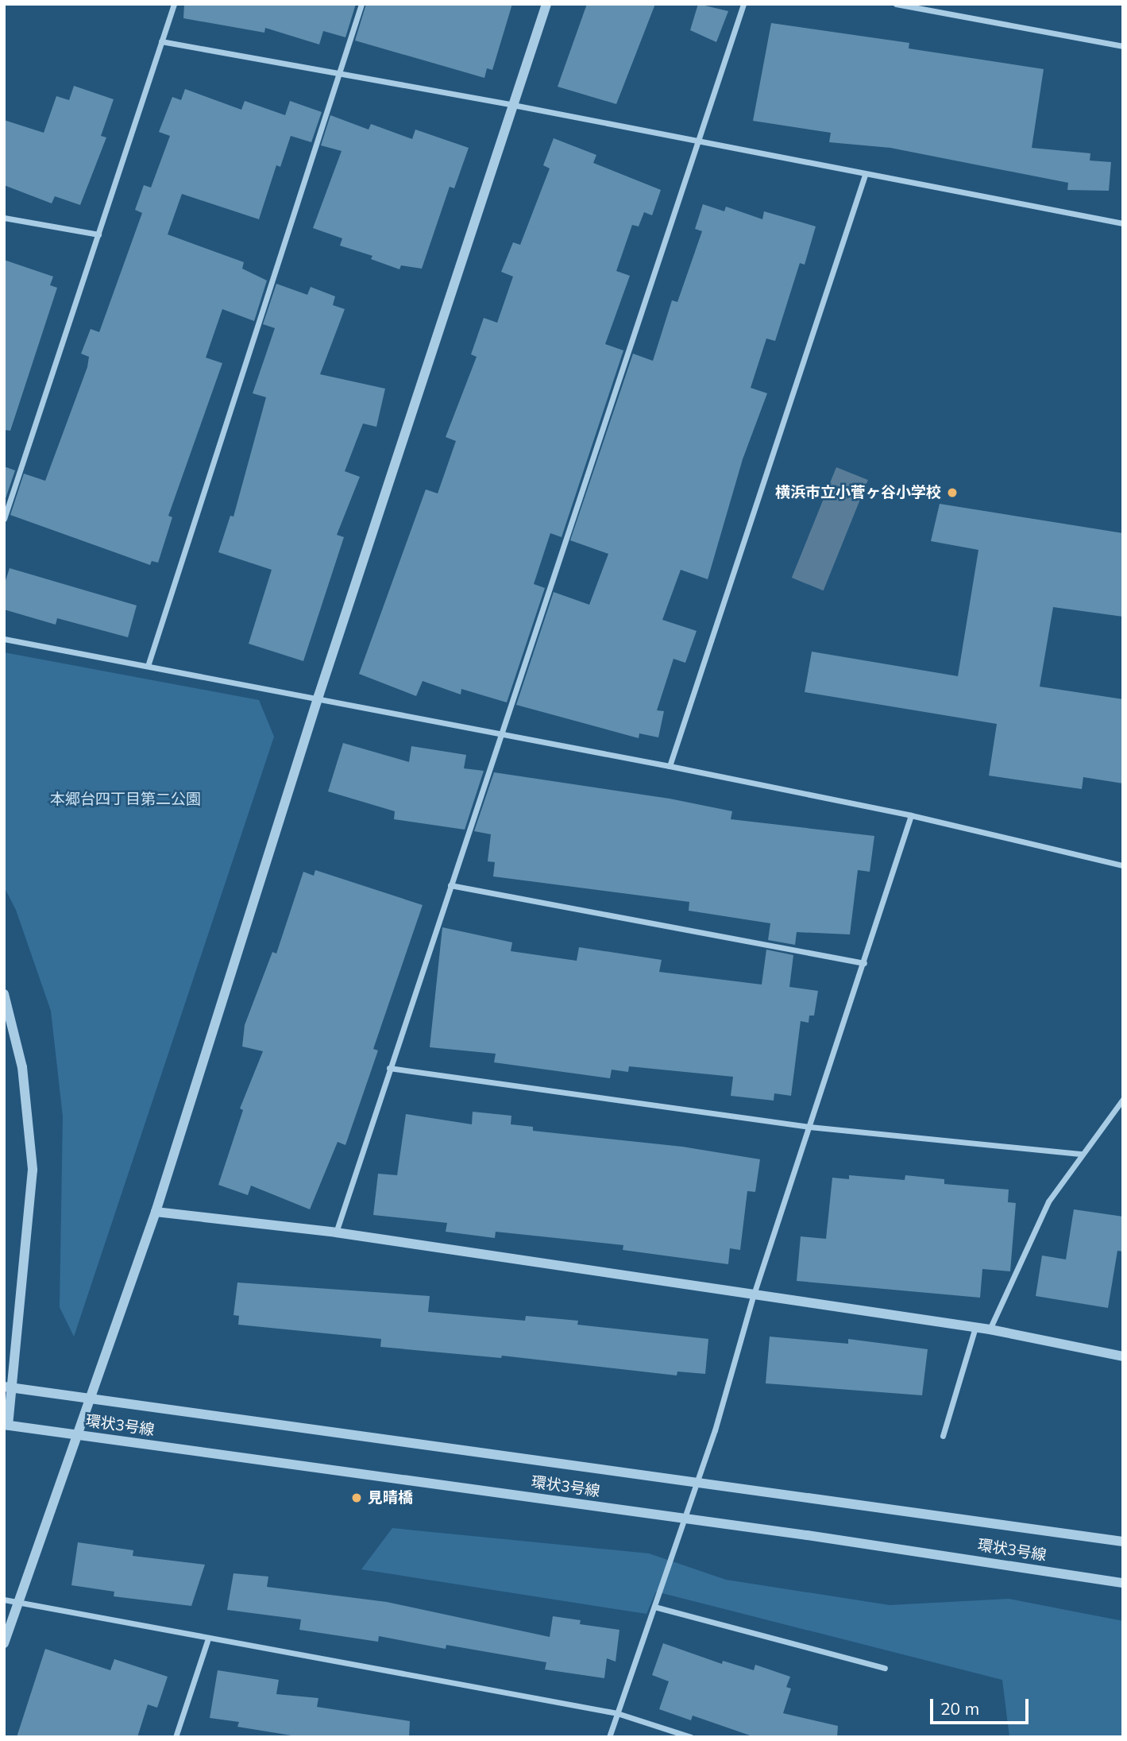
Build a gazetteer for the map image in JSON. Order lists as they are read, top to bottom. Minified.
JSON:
{"streets":{"street":["環状3号線"]},"parks":["本郷台四丁目第二公園"],"places":["横浜市立小菅ヶ谷小学校","見晴橋"],"scale_bar":"20 m"}
